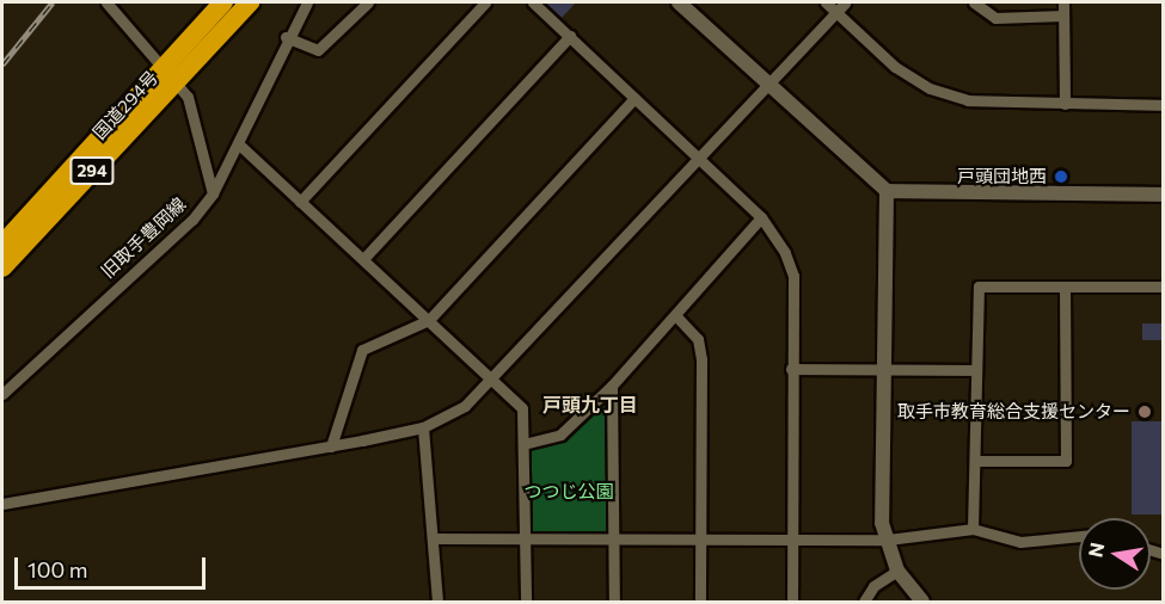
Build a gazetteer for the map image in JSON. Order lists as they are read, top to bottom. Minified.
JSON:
{"streets":{"highway":["国道294号","294"],"street":["旧取手豊岡線"]},"districts":["戸頭九丁目"],"parks":["つつじ公園"],"places":["戸頭団地西","取手市教育総合支援センター"],"scale_bar":"100 m","north":"left"}
